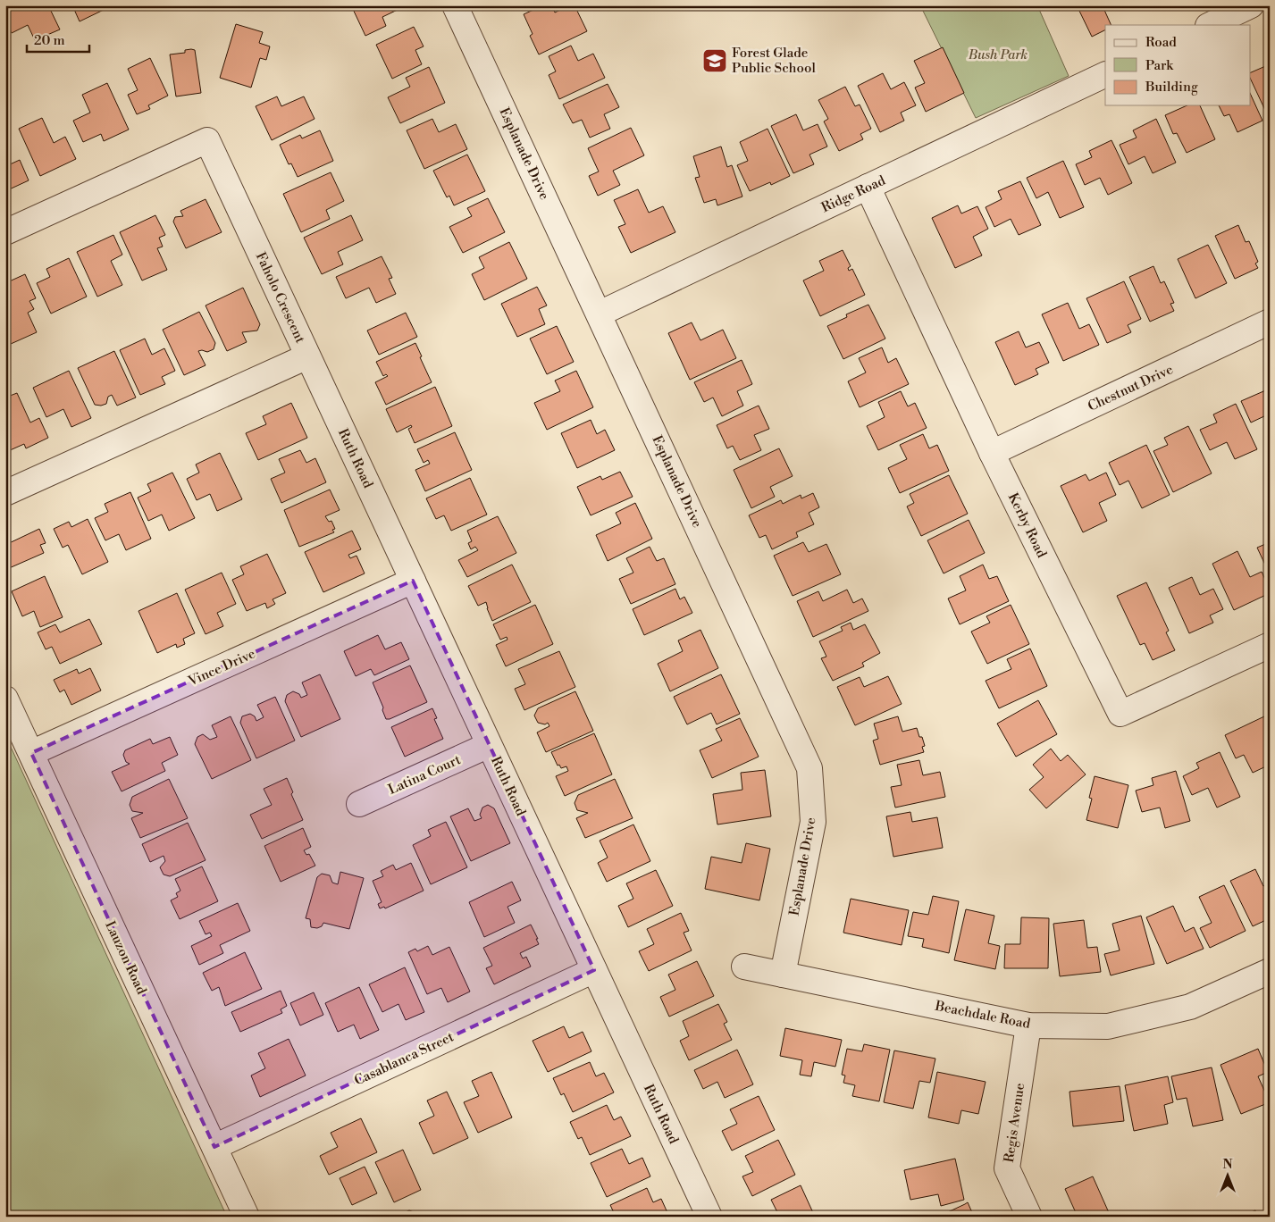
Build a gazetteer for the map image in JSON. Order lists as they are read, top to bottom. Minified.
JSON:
{"streets":{"street":["Esplanade Drive","Ridge Road","Faholo Crescent","Chestnut Drive","Ruth Road","Kerby Road","Vince Drive","Latina Court","Lauzon Road","Beachdale Road","Casablanca Street","Regis Avenue"]},"crossings":[["Esplanade Drive","Ridge Road"],["Esplanade Drive","Beachdale Road"],["Ridge Road","Kerby Road"],["Faholo Crescent","Ruth Road"],["Chestnut Drive","Kerby Road"],["Ruth Road","Vince Drive"],["Ruth Road","Latina Court"],["Ruth Road","Casablanca Street"],["Vince Drive","Lauzon Road"],["Lauzon Road","Casablanca Street"],["Beachdale Road","Regis Avenue"]],"parks":["Bush Park"],"places":{"school or university":["Forest Glade Public School"]},"legend":["Road","Park","Building"],"scale_bar":"20 m","north":"top"}
